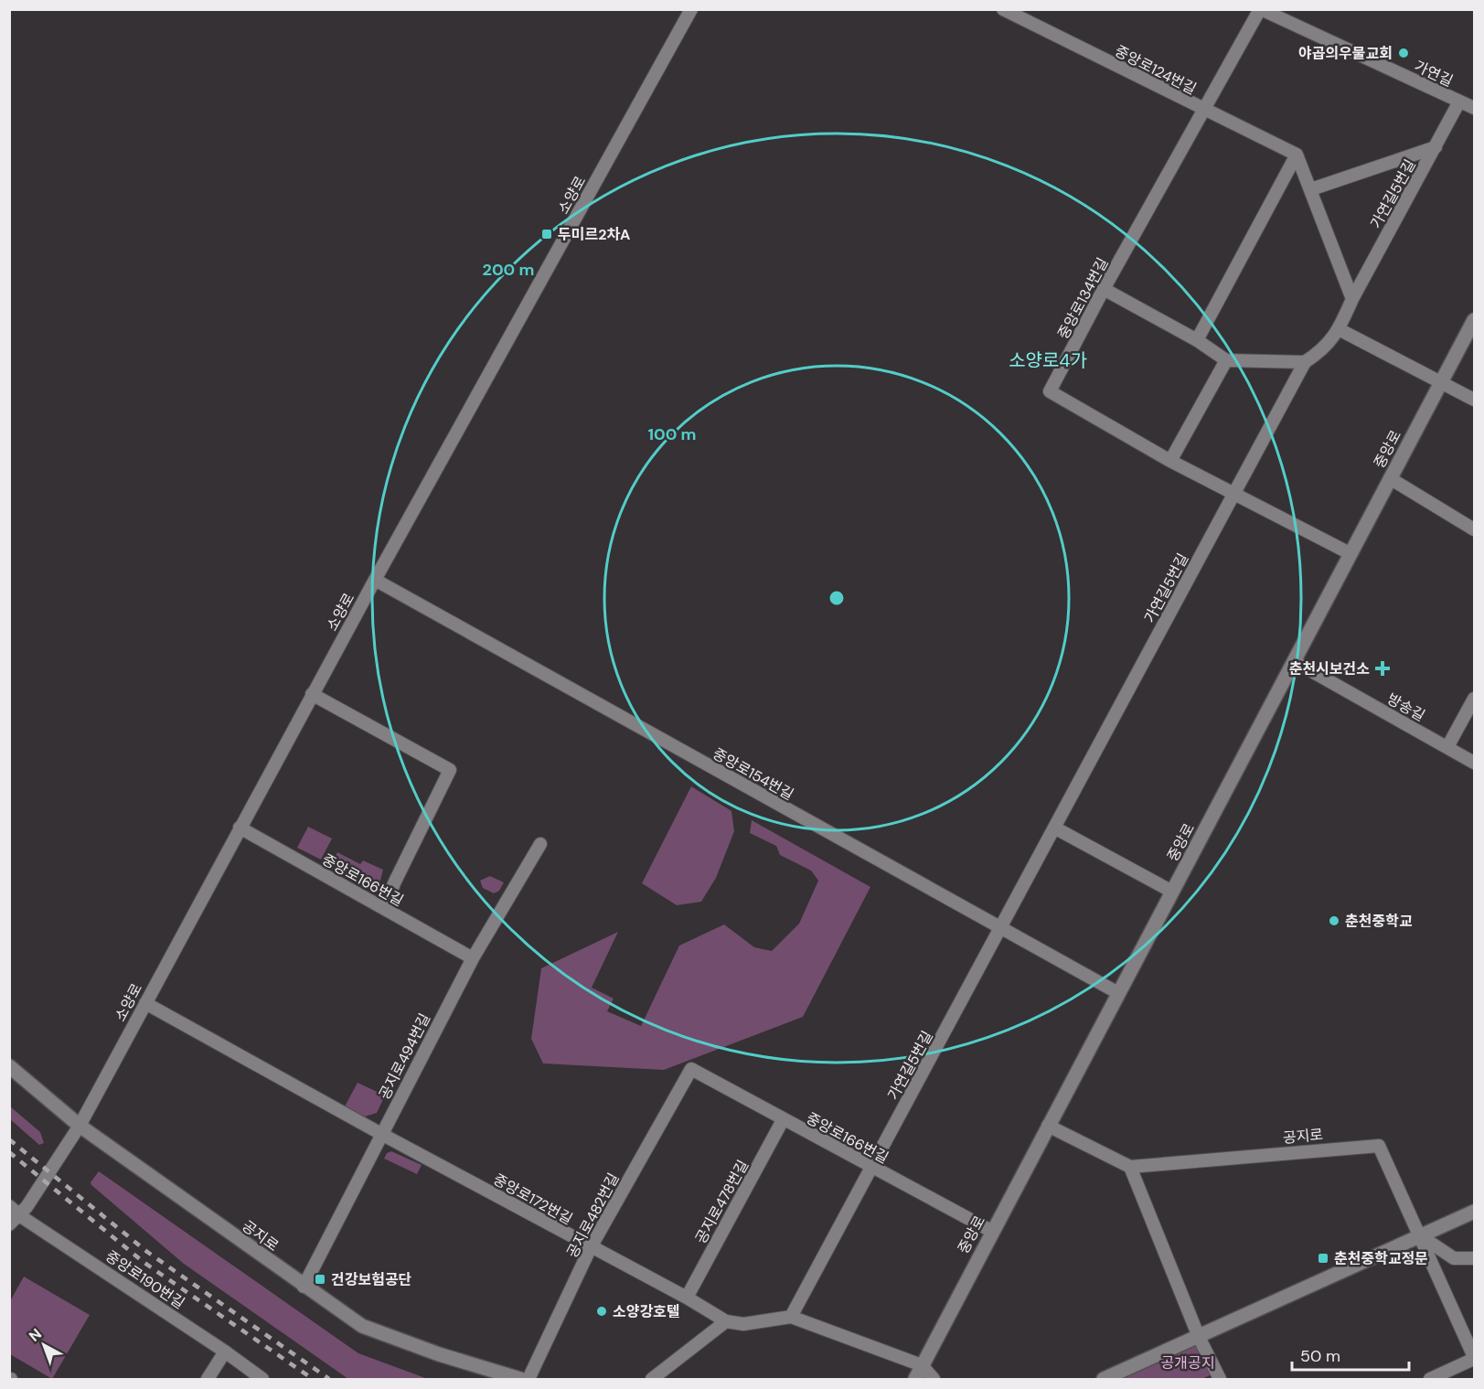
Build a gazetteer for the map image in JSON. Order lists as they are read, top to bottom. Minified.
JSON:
{"streets":{"street":["중앙로124번길","가연길","가연길5번길","소양로","중앙로134번길","중앙로","방송길","중앙로154번길","중앙로166번길","공지로494번길","공지로","중앙로172번길","공지로478번길","공지로482번길","중앙로190번길"]},"crossings":[["중앙로124번길","중앙로134번길"],["가연길","가연길5번길"],["가연길","중앙로134번길"],["가연길5번길","중앙로134번길"],["가연길5번길","중앙로154번길"],["가연길5번길","중앙로166번길"],["가연길5번길","중앙로172번길"],["소양로","중앙로154번길"],["소양로","중앙로166번길"],["소양로","공지로"],["소양로","중앙로172번길"],["소양로","중앙로190번길"],["중앙로134번길","중앙로"],["중앙로","방송길"],["중앙로","중앙로154번길"],["중앙로","중앙로166번길"],["중앙로","중앙로172번길"],["중앙로166번길","공지로494번길"],["중앙로166번길","공지로478번길"],["중앙로166번길","공지로482번길"],["공지로494번길","공지로"],["공지로494번길","중앙로172번길"],["중앙로172번길","공지로478번길"],["중앙로172번길","공지로482번길"]],"districts":["소양로4가"],"parks":["공개공지"],"places":{"other":["야곱의우물교회","춘천중학교","소양강호텔"],"transit":["두미르2차A","춘천중학교정문","건강보험공단"],"health":["춘천시보건소"]},"scale_bar":"50 m","north":"top left","rings":["200 m","100 m"]}
